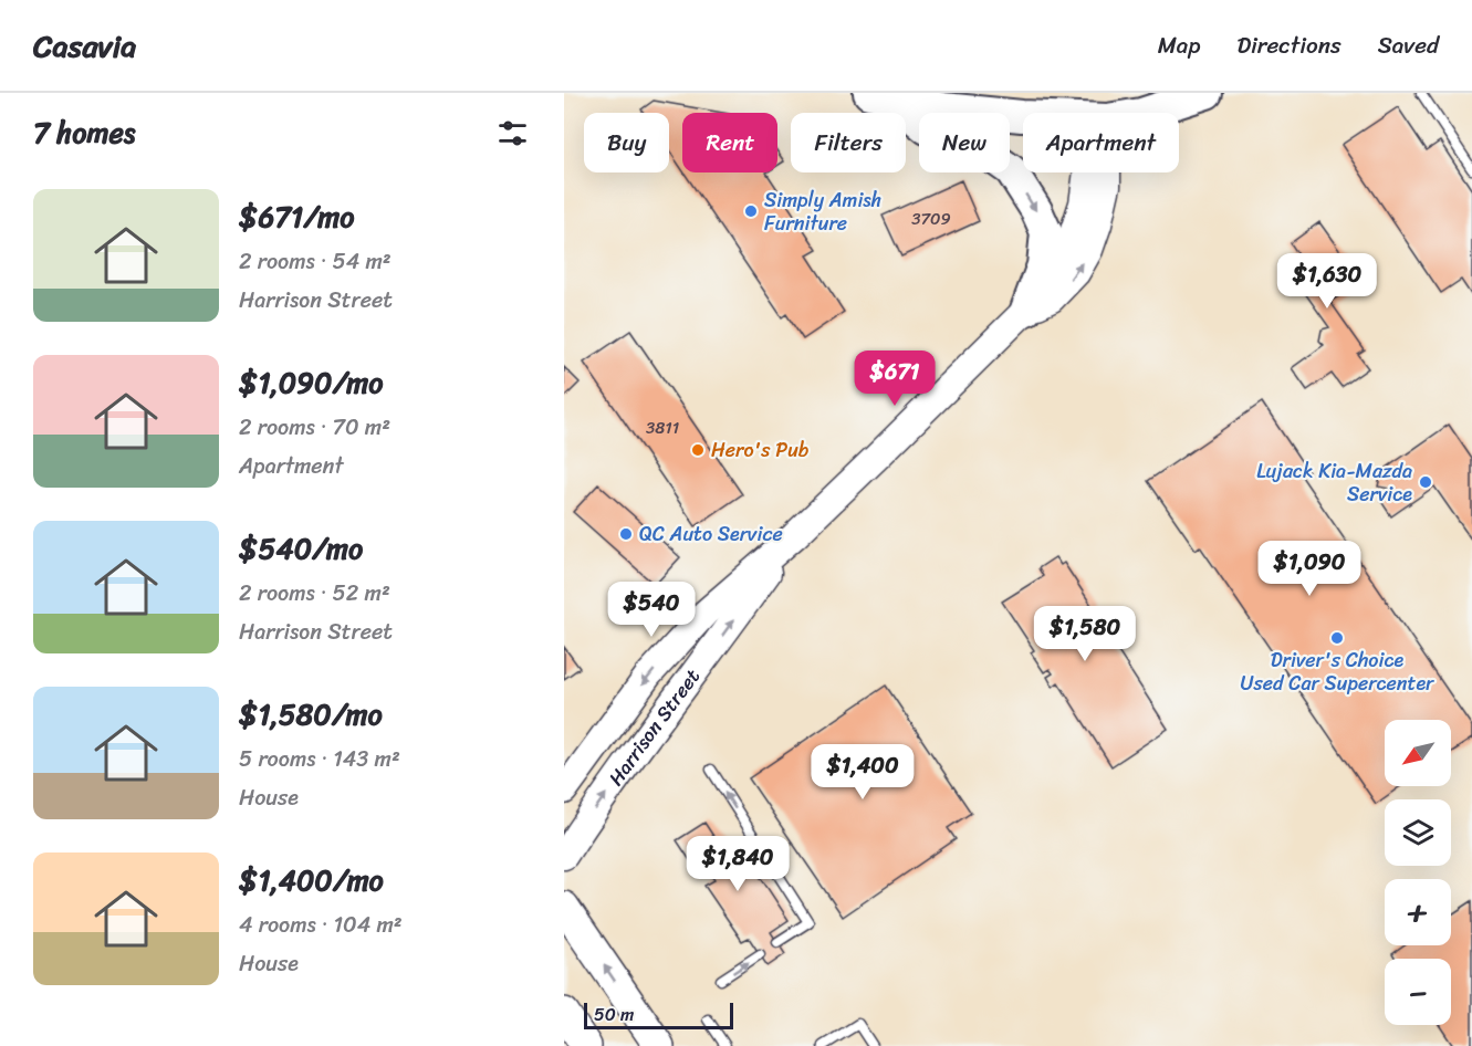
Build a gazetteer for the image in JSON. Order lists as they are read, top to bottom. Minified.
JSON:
{"streets":{"main road":["Harrison Street"]},"places":["Simply Amish Furniture","Hero's Pub","Lujack Kia-Mazda Service","QC Auto Service","Driver's Choice Used Car Supercenter"],"house_numbers":["3709","3811"],"scale_bar":"50 m","north":"bottom left","page":{"header":"Casavia","nav":["Map","Directions","Saved"],"heading":"7 homes","chip":["Buy","Rent","Filters","New","Apartment"],"list":[{"name":"$671/mo","note":"2 rooms · 54 m² · Harrison Street"},{"name":"$1,090/mo","note":"2 rooms · 70 m² · Apartment"},{"name":"$540/mo","note":"2 rooms · 52 m² · Harrison Street"},{"name":"$1,580/mo","note":"5 rooms · 143 m² · House"},{"name":"$1,400/mo","note":"4 rooms · 104 m² · House"}],"price":["$1,630","$671","$1,090","$540","$1,580","$1,400","$1,840"],"map_buttons":["+","−"],"scale":"50 m"}}
